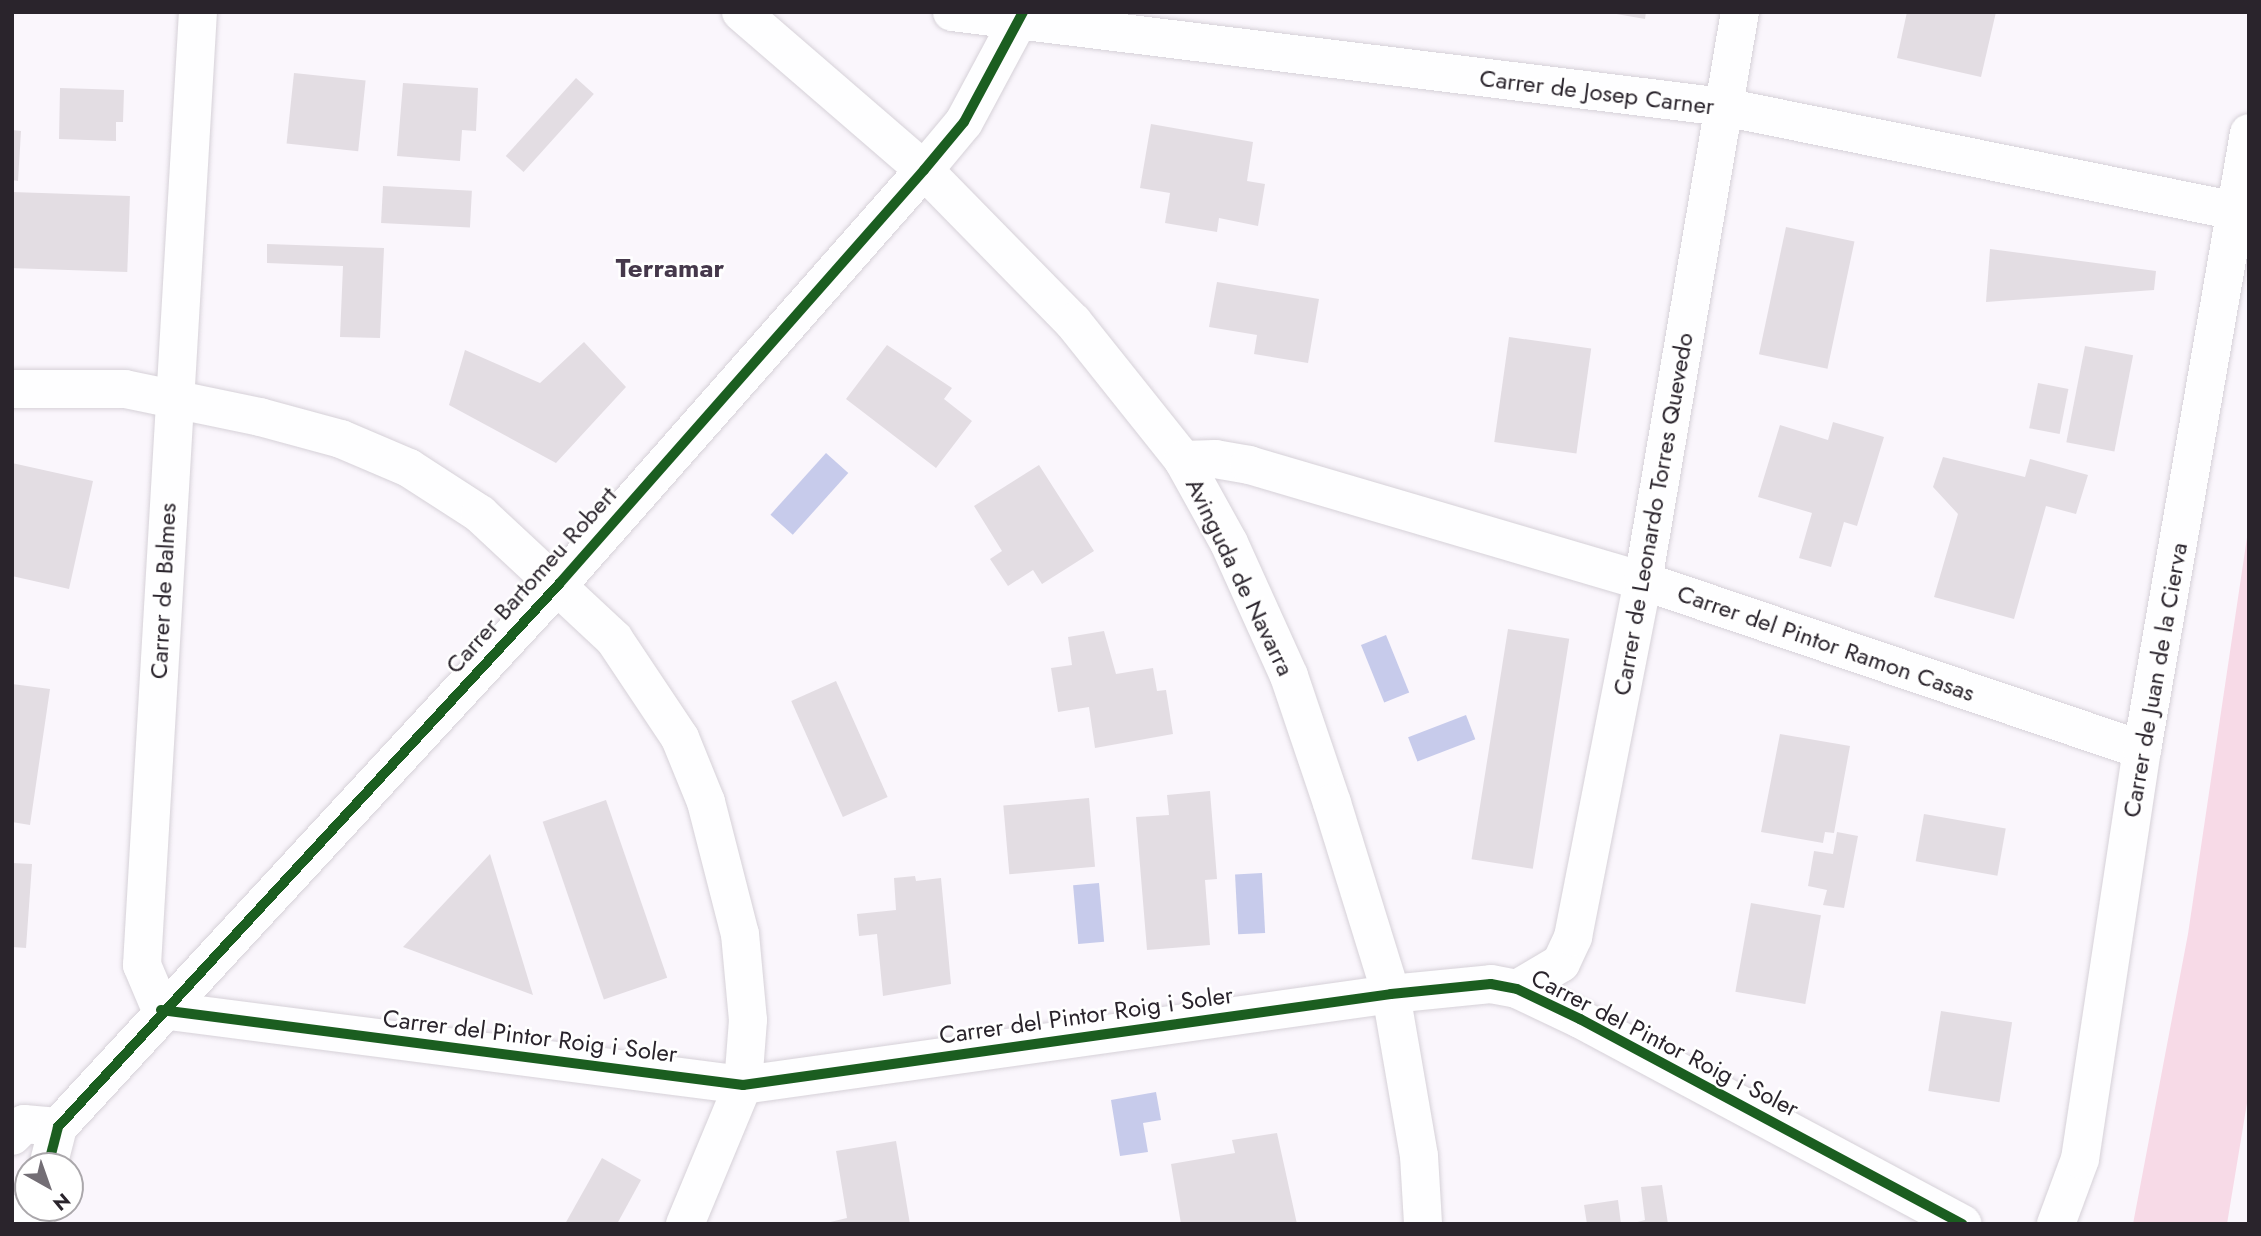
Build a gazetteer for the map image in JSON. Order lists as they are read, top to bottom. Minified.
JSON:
{"streets":{"street":["Carrer de Josep Carner","Carrer de Leonardo Torres Quevedo","Avinguda de Navarra","Carrer Bartomeu Robert","Carrer de Balmes","Carrer del Pintor Ramon Casas","Carrer de Juan de la Cierva","Carrer del Pintor Roig i Soler"]},"crossings":[["Carrer de Josep Carner","Carrer de Leonardo Torres Quevedo"],["Carrer de Josep Carner","Carrer Bartomeu Robert"],["Carrer de Josep Carner","Carrer de Juan de la Cierva"],["Carrer de Leonardo Torres Quevedo","Carrer del Pintor Ramon Casas"],["Carrer de Leonardo Torres Quevedo","Carrer del Pintor Roig i Soler"],["Avinguda de Navarra","Carrer Bartomeu Robert"],["Avinguda de Navarra","Carrer del Pintor Ramon Casas"],["Avinguda de Navarra","Carrer del Pintor Roig i Soler"],["Carrer Bartomeu Robert","Carrer de Balmes"],["Carrer Bartomeu Robert","Carrer del Pintor Roig i Soler"],["Carrer de Balmes","Carrer del Pintor Roig i Soler"],["Carrer del Pintor Ramon Casas","Carrer de Juan de la Cierva"]],"districts":["Terramar"],"north":"bottom right"}
